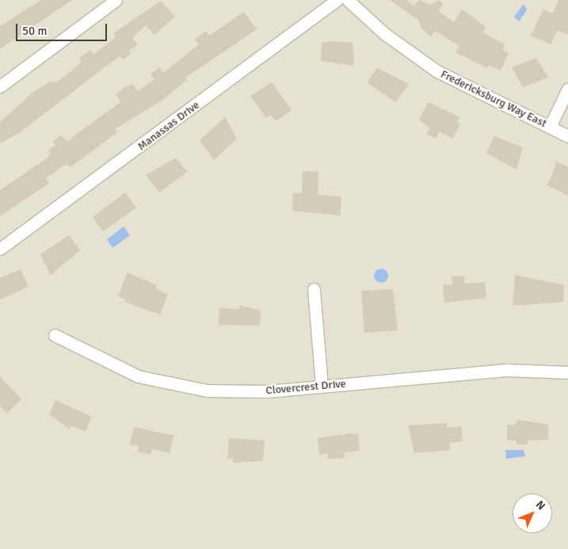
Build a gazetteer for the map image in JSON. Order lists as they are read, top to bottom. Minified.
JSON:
{"streets":{"street":["Fredericksburg Way East","Manassas Drive","Clovercrest Drive"]},"scale_bar":"50 m","north":"top right"}
